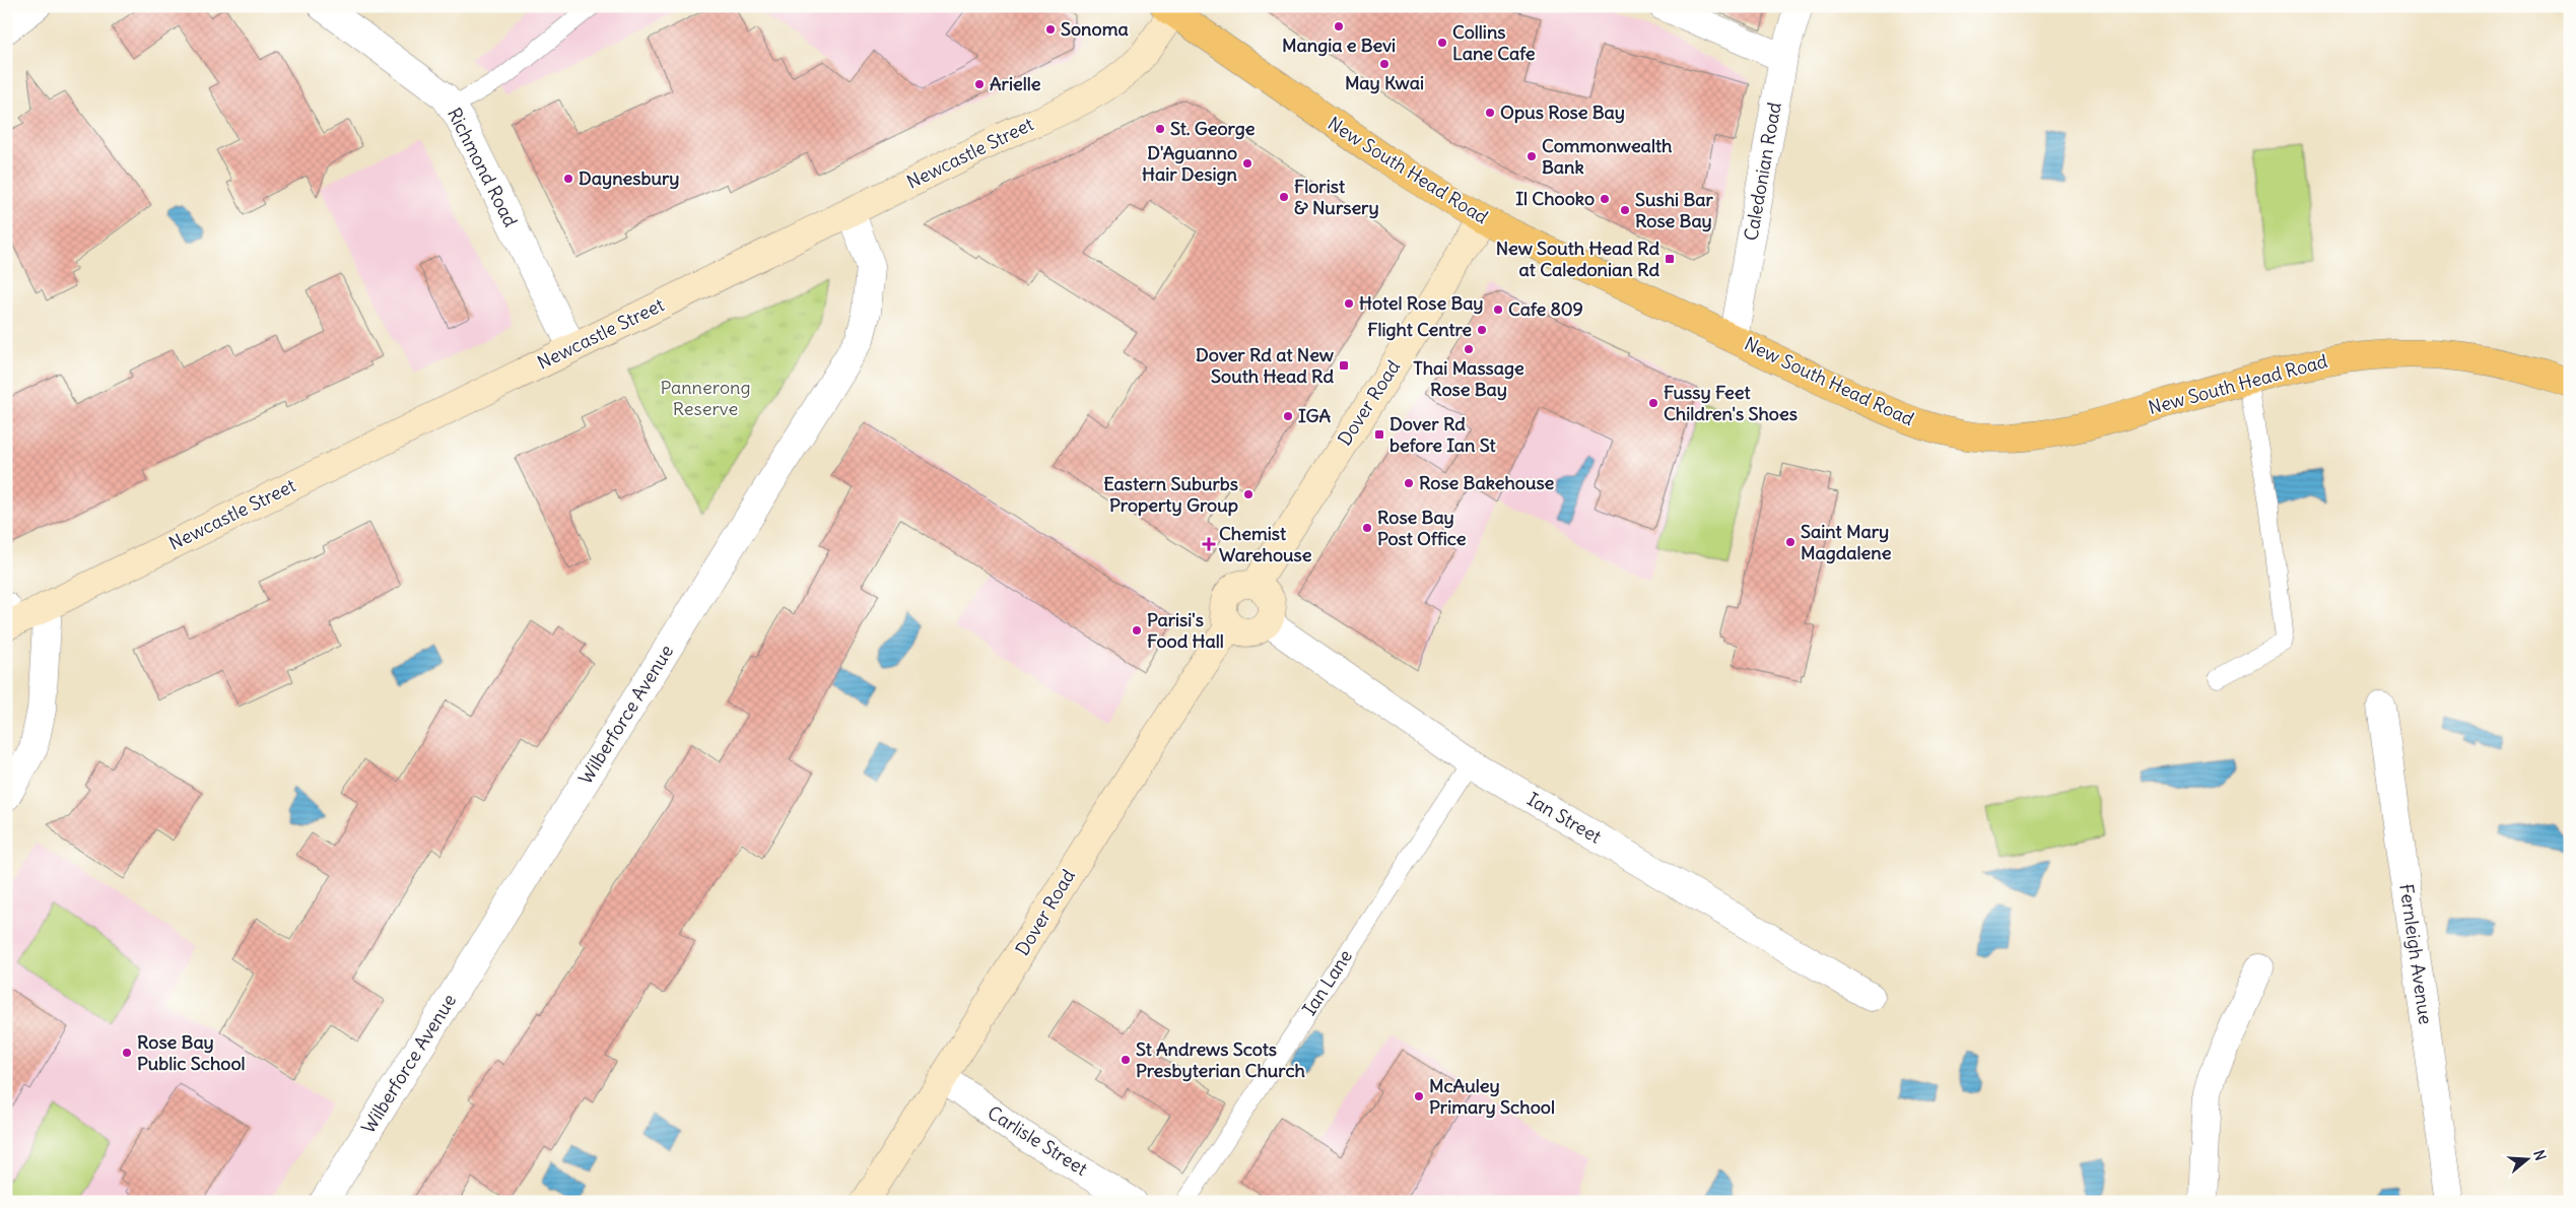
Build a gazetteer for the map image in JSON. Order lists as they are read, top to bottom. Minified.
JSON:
{"streets":{"main road":["New South Head Road"],"street":["Newcastle Street","Richmond Road","Caledonian Road","Dover Road","Wilberforce Avenue","Ian Street","Fernleigh Avenue","Carlisle Street"],"lane":["Ian Lane"]},"crossings":[["Newcastle Street","Richmond Road"],["Newcastle Street","New South Head Road"],["Newcastle Street","Wilberforce Avenue"],["New South Head Road","Caledonian Road"],["New South Head Road","Dover Road"],["Dover Road","Ian Street"],["Dover Road","Carlisle Street"],["Ian Street","Ian Lane"]],"parks":["Pannerong Reserve"],"places":{"other":["Mangia e Bevi","Sonoma","Collins Lane Cafe","May Kwai","Arielle","Opus Rose Bay","St. George","Commonwealth Bank","D'Aguanno Hair Design","Daynesbury","Florist & Nursery","Il Chooko","Sushi Bar Rose Bay","Hotel Rose Bay","Cafe 809","Flight Centre","Thai Massage Rose Bay","Fussy Feet Children's Shoes","IGA","Rose Bakehouse","Eastern Suburbs Property Group","Rose Bay Post Office","Saint Mary Magdalene","Parisi's Food Hall","Rose Bay Public School","St Andrews Scots Presbyterian Church","McAuley Primary School"],"transit":["New South Head Rd at Caledonian Rd","Dover Rd at New South Head Rd","Dover Rd before Ian St"],"health":["Chemist Warehouse"]},"north":"right"}
